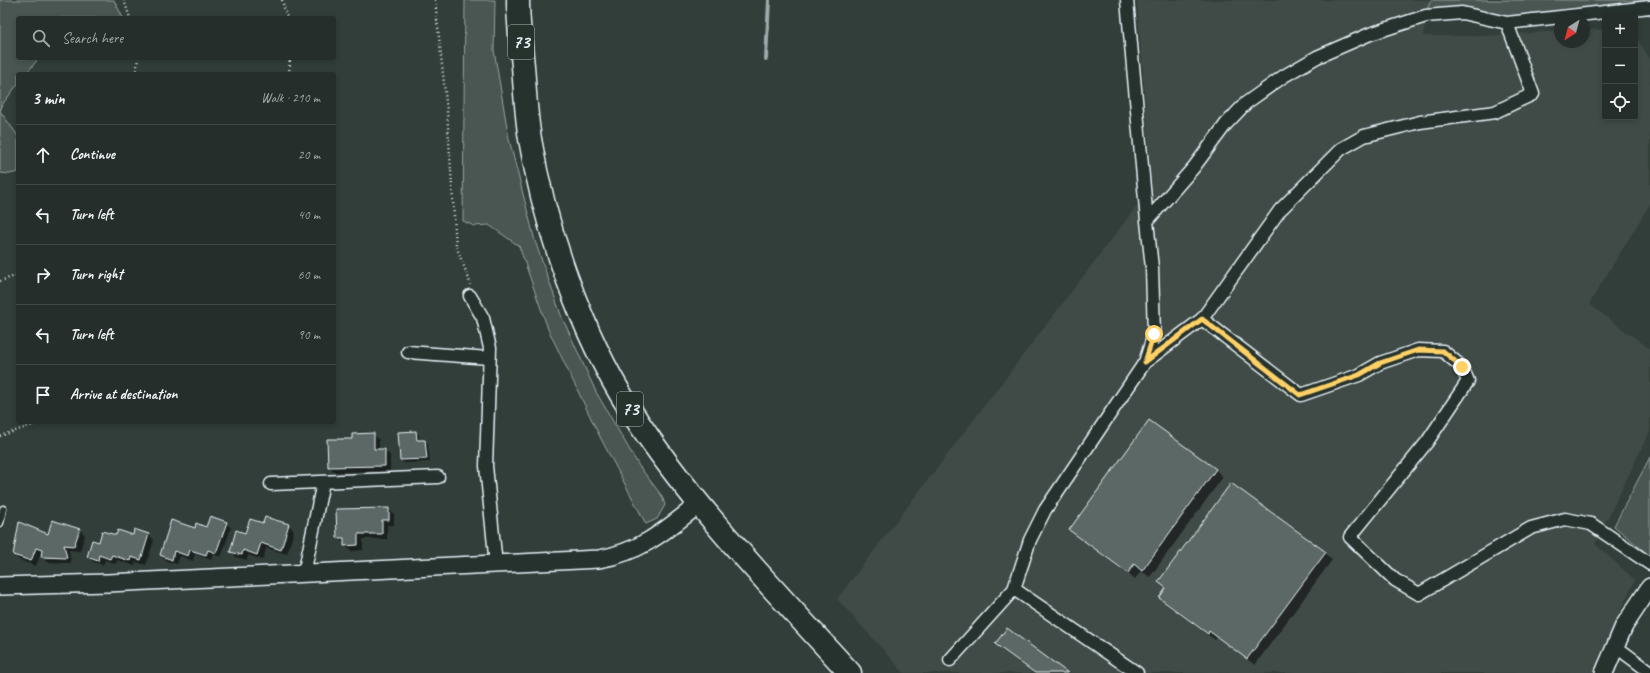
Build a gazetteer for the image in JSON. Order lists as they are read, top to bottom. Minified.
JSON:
{"streets":{"highway":["73"]},"north":"bottom left","page":{"map_buttons":["+","−"],"search":"Search here","heading":["3 min","Walk · 210 m"],"list":[["Continue","20 m"],["Turn left","40 m"],["Turn right","60 m"],["Turn left","90 m"],"Arrive at destination"]}}
